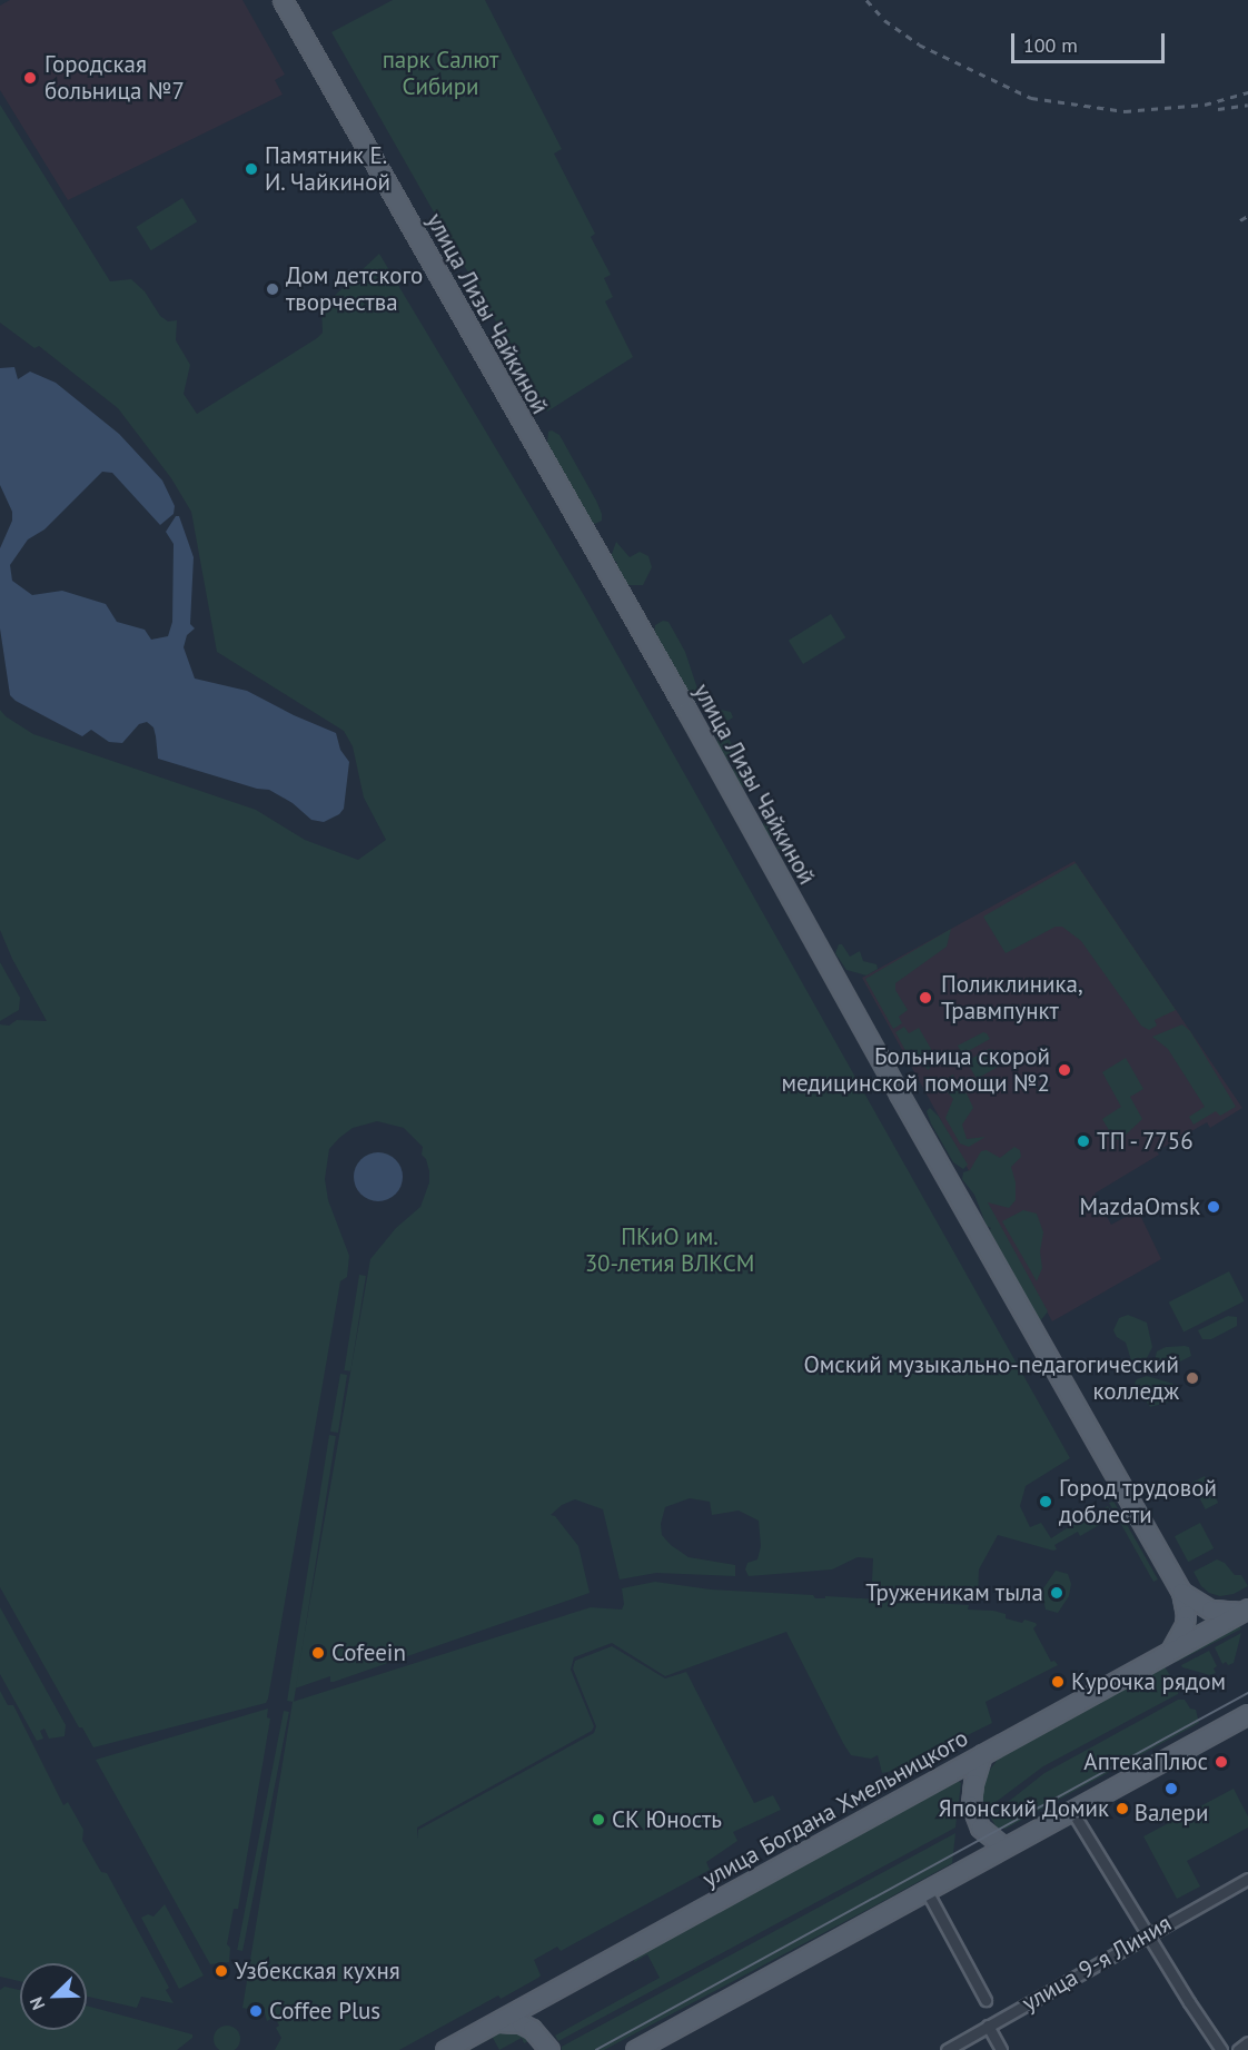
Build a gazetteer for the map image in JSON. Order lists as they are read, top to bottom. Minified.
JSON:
{"streets":{"main road":["улица Лизы Чайкиной","улица Богдана Хмельницкого"],"street":["улица 9-я Линия"]},"parks":["парк Салют Сибири","ПКиО им. 30-летия ВЛКСМ"],"places":["Городская больница №7","Памятник Е. И. Чайкиной","Дом детского творчества","Поликлиника, Травмпункт","Больница скорой медицинской помощи №2","ТП - 7756","MazdaOmsk","Омский музыкально-педагогический колледж","Город трудовой доблести","Труженикам тыла","Cofeein","Курочка рядом","АптекаПлюс","Валери","Японский Домик","СК Юность","Узбекская кухня","Coffee Plus"],"scale_bar":"100 m","north":"bottom left"}
